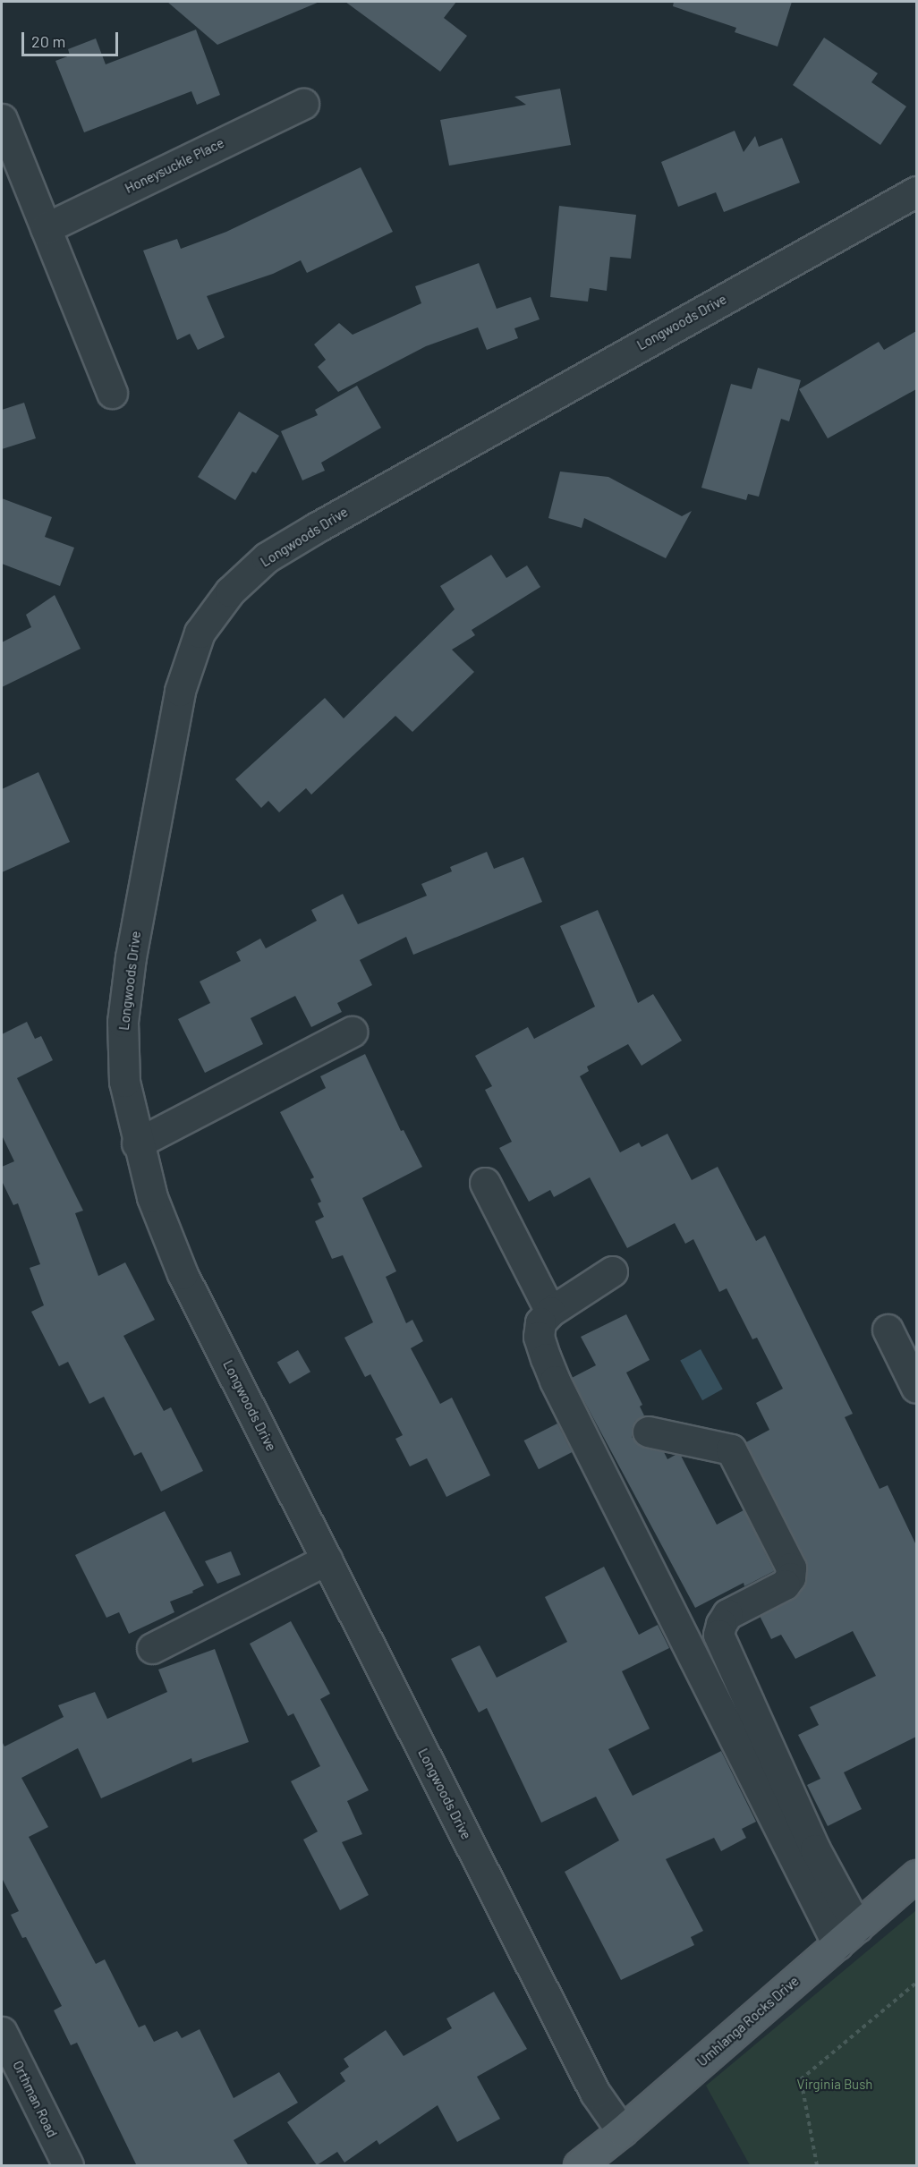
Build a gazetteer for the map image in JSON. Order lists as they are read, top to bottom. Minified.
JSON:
{"streets":{"main road":["Umhlanga Rocks Drive"],"street":["Honeysuckle Place","Longwoods Drive","Orthman Road"]},"crossings":[["Longwoods Drive","Umhlanga Rocks Drive"]],"parks":["Virginia Bush"],"scale_bar":"20 m"}
